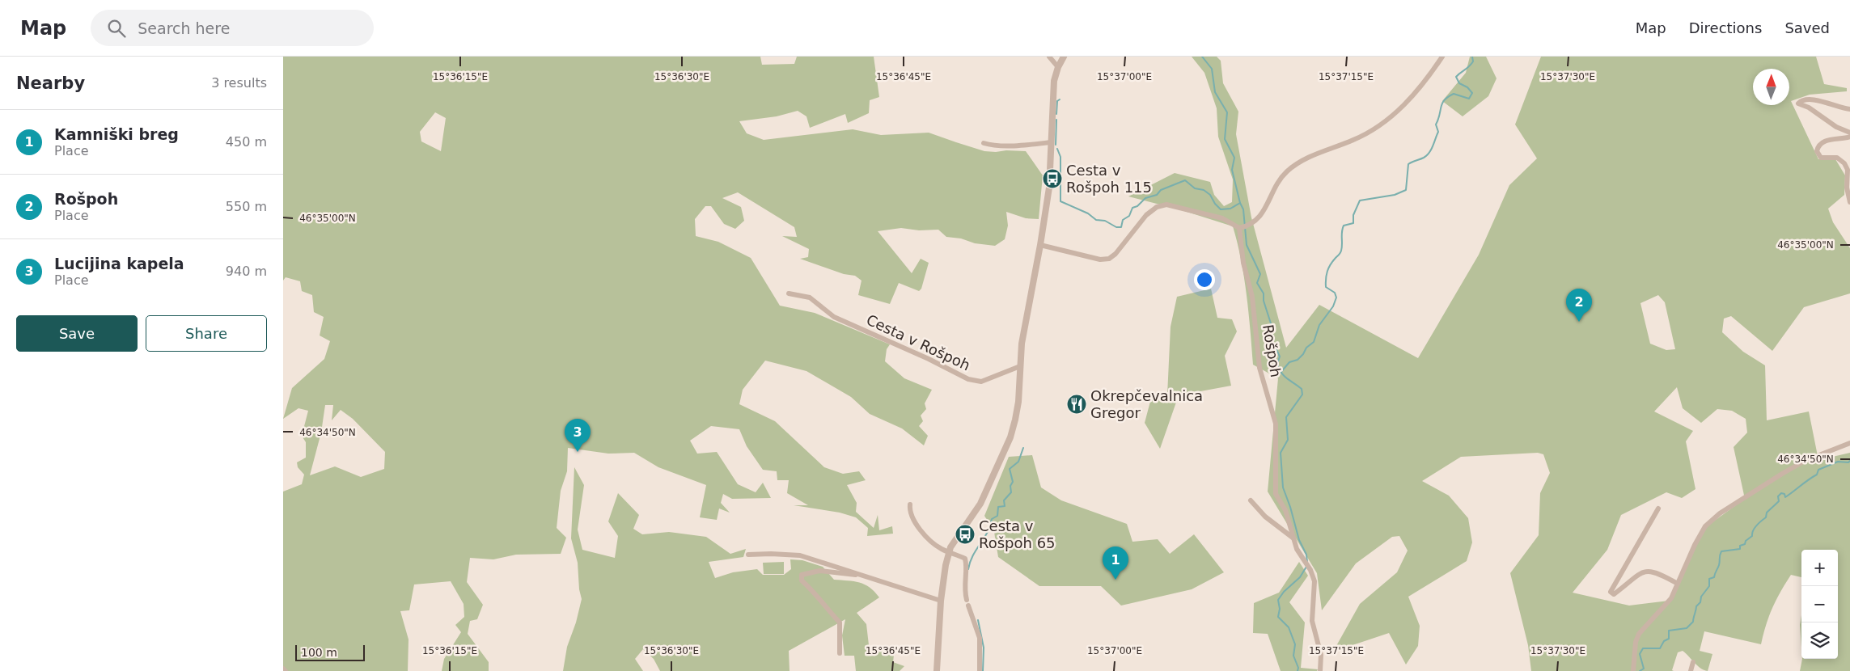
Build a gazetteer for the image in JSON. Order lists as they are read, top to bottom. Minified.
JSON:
{"streets":{"street":["Cesta v Rošpoh","Rošpoh"]},"places":{"bus stop":["Cesta v Rošpoh 115","Cesta v Rošpoh 65"],"restaurant":["Okrepčevalnica Gregor"]},"scale_bar":"100 m","north":"top","page":{"header":"Map","search":"Search here","nav":["Map","Directions","Saved"],"heading":["Nearby","3 results"],"list":[{"mark":"1","name":"Kamniški breg","note":"Place","value":"450 m"},{"mark":"2","name":"Rošpoh","note":"Place","value":"550 m"},{"mark":"3","name":"Lucijina kapela","note":"Place","value":"940 m"}],"pins":["2","3","1"],"buttons":["Save","Share"],"map_buttons":["+","−"],"scale":"100 m"},"coordinates":["15°36'15\"E","15°36'30\"E","15°36'45\"E","15°37'00\"E","15°37'15\"E","15°37'30\"E","46°35'00\"N","46°34'50\"N"]}
